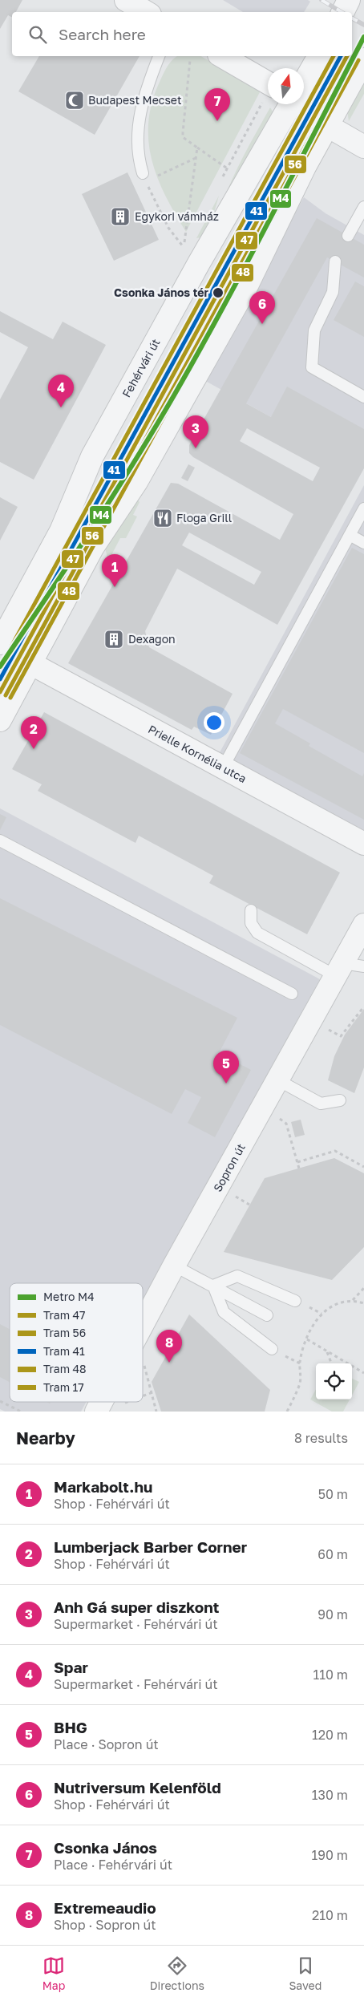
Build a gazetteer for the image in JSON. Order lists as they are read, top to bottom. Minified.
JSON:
{"streets":{"street":["Fehérvári út","Prielle Kornélia utca","Sopron út"]},"places":{"mosque":["Budapest Mecset"],"building":["Egykori vámház","Dexagon"],"other":["Csonka János tér"],"restaurant":["Floga Grill"]},"lines":["metro line M4","tram line 47","tram line 41","tram line 17","tram line 56","tram line 48"],"legend":["Metro M4","Tram 47","Tram 56","Tram 41","Tram 48","Tram 17"],"north":"top","page":{"search":"Search here","pins":["7","6","4","3","1","2","5","8"],"heading":["Nearby","8 results"],"list":[{"mark":"1","name":"Markabolt.hu","note":"Shop · Fehérvári út","value":"50 m"},{"mark":"2","name":"Lumberjack Barber Corner","note":"Shop · Fehérvári út","value":"60 m"},{"mark":"3","name":"Anh Gá super diszkont","note":"Supermarket · Fehérvári út","value":"90 m"},{"mark":"4","name":"Spar","note":"Supermarket · Fehérvári út","value":"110 m"},{"mark":"5","name":"BHG","note":"Place · Sopron út","value":"120 m"},{"mark":"6","name":"Nutriversum Kelenföld","note":"Shop · Fehérvári út","value":"130 m"},{"mark":"7","name":"Csonka János","note":"Place · Fehérvári út","value":"190 m"},{"mark":"8","name":"Extremeaudio","note":"Shop · Sopron út","value":"210 m"}],"nav":["Map","Directions","Saved"]}}
